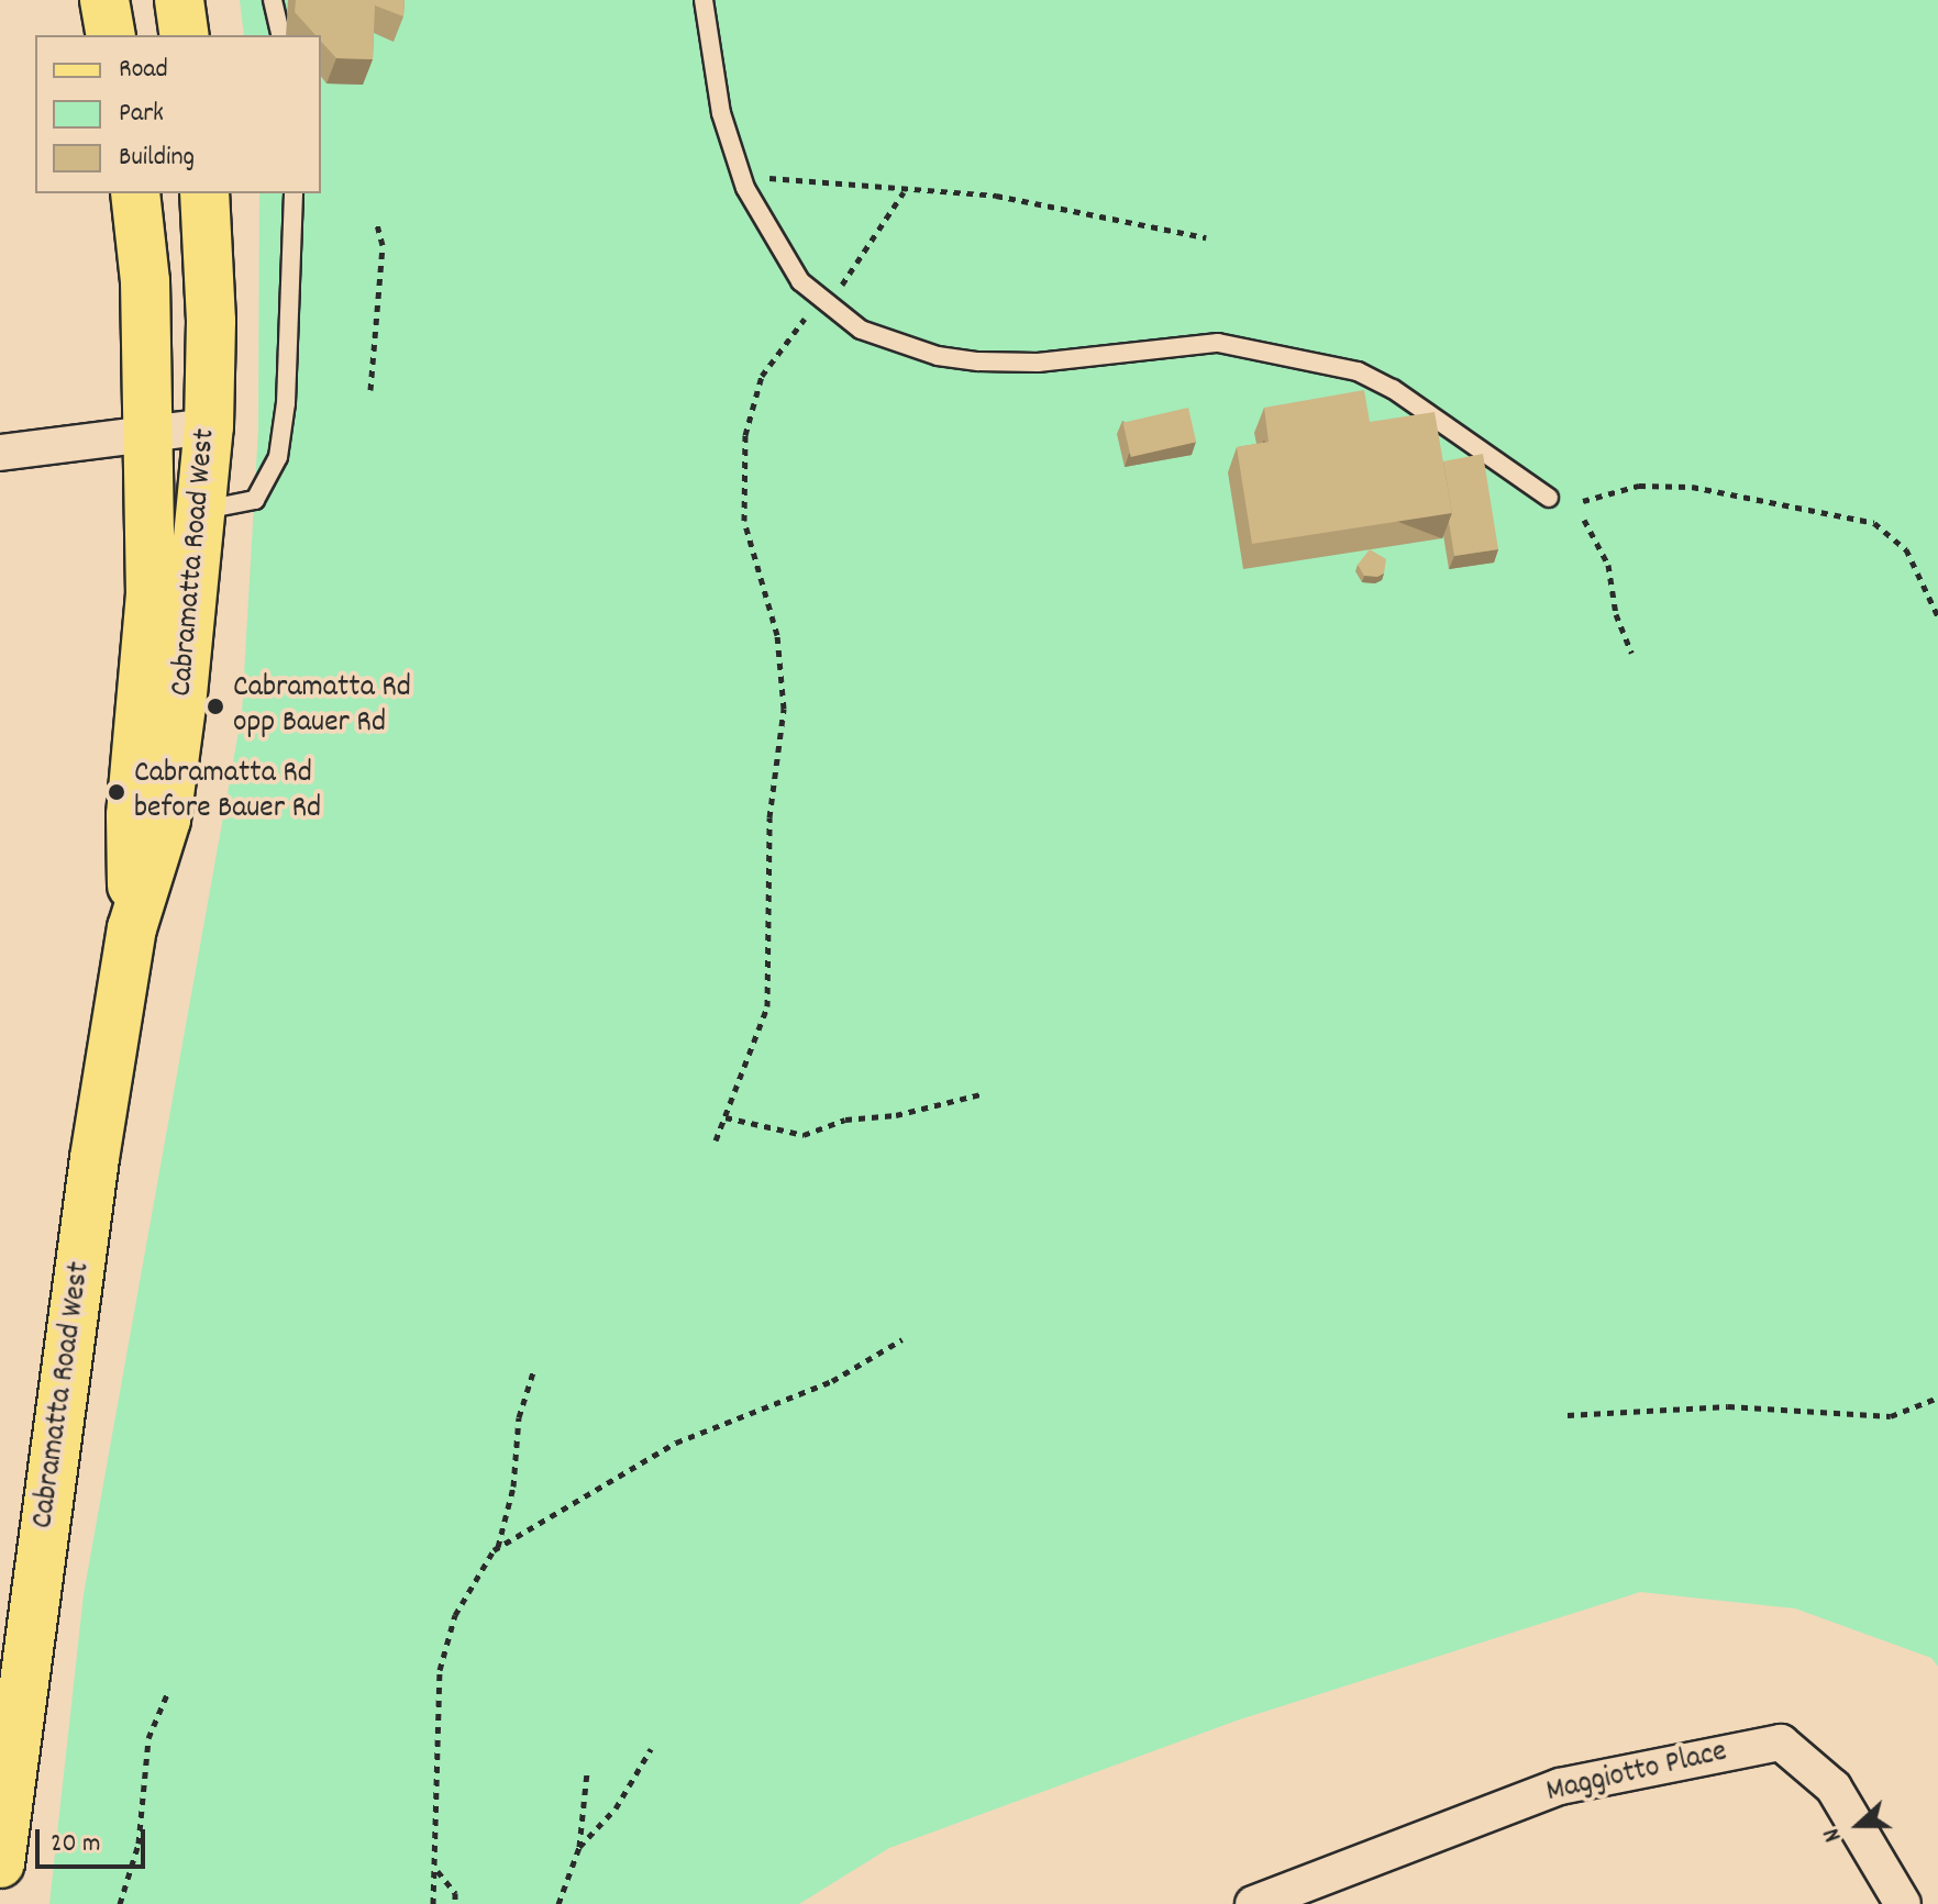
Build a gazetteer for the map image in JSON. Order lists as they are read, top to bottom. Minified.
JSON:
{"streets":{"main road":["Cabramatta Road West"],"street":["Maggiotto Place"]},"places":["Cabramatta Rd opp Bauer Rd","Cabramatta Rd before Bauer Rd"],"legend":["Road","Park","Building"],"scale_bar":"20 m","north":"left"}
